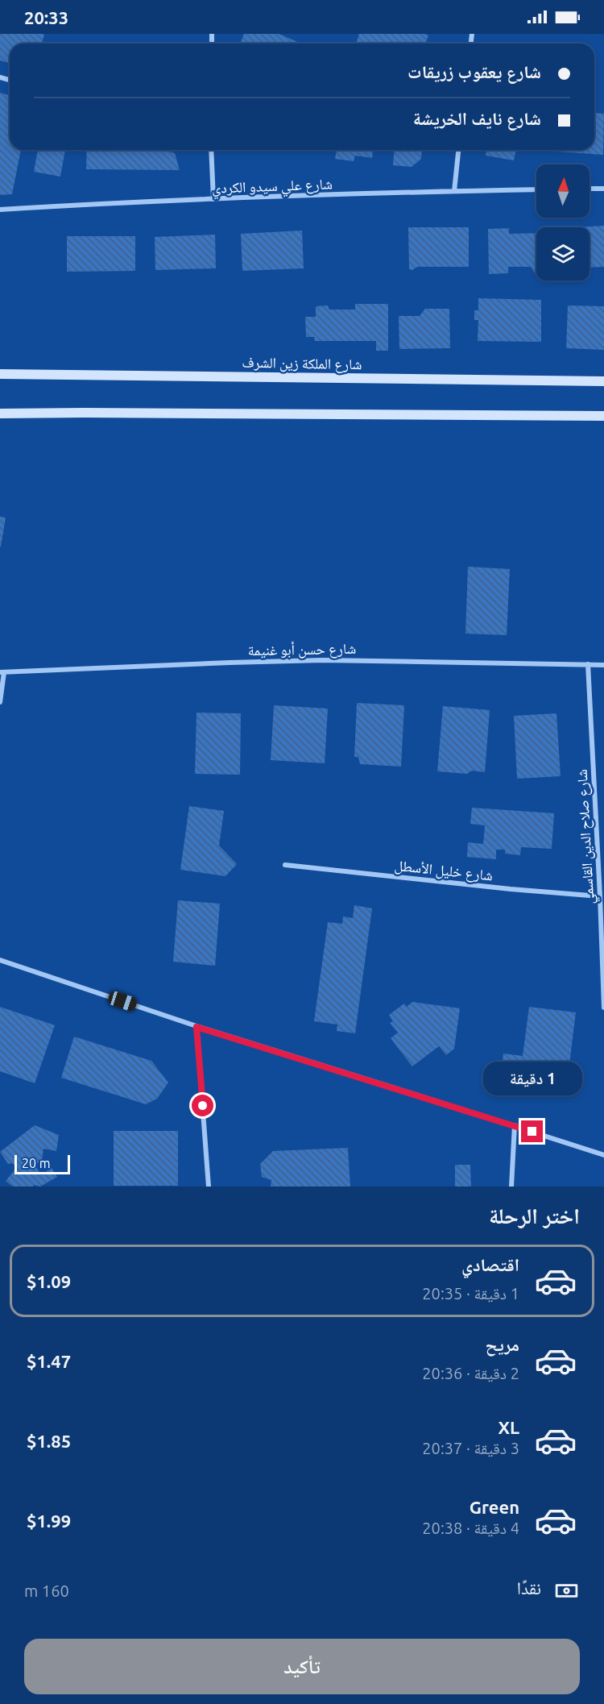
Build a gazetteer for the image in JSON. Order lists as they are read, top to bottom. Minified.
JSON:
{"streets":{"main road":["شارع الملكة زين الشرف"],"street":["شارع علي سيدو الكردي","شارع حسن أبو غنيمة","شارع صلاح الدين القاسمي","شارع خليل الأسطل"]},"crossings":[["شارع حسن أبو غنيمة","شارع صلاح الدين القاسمي"],["شارع صلاح الدين القاسمي","شارع خليل الأسطل"]],"scale_bar":"20 m","north":"top","page":{"status":"20:33","banner":["شارع يعقوب زريقات","شارع نايف الخريشة"],"bubble":"1 دقيقة","scale":"20 m","heading":"اختر الرحلة","list":[{"name":"اقتصادي","note":"1 دقيقة · 20:35","value":"$1.09"},{"name":"مريح","note":"2 دقيقة · 20:36","value":"$1.47"},{"name":"XL","note":"3 دقيقة · 20:37","value":"$1.85"},{"name":"Green","note":"4 دقيقة · 20:38","value":"$1.99"}],"pay":["نقدًا","160 m"],"buttons":"تأكيد"}}
